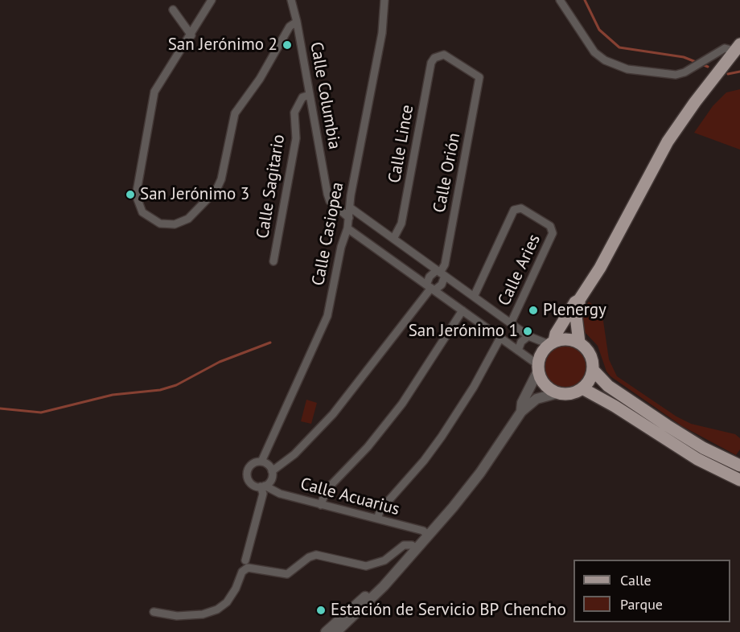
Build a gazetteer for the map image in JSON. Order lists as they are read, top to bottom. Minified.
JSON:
{"streets":{"street":["Calle Columbia","Calle Lince","Calle Orión","Calle Sagitario","Calle Casiopea","Calle Aries","Calle Acuarius"]},"crossings":[["Calle Columbia","Calle Sagitario"],["Calle Columbia","Calle Casiopea"],["Calle Lince","Calle Orión"],["Calle Casiopea","Calle Acuarius"]],"places":["San Jerónimo 2","San Jerónimo 3","Plenergy","San Jerónimo 1","Estación de Servicio BP Chencho"],"legend":["Calle","Parque"]}
